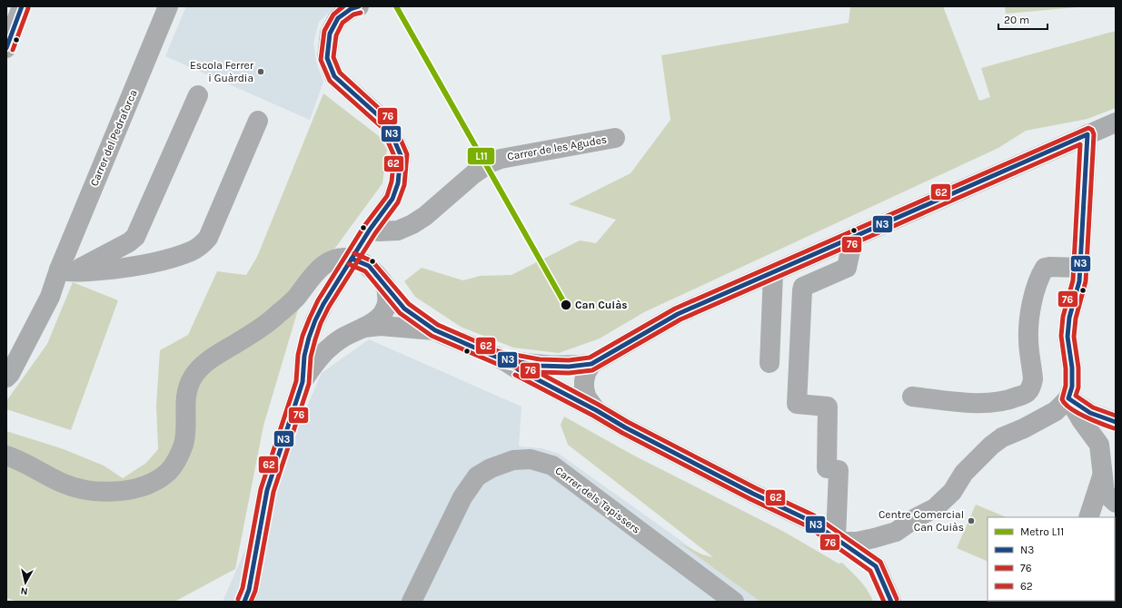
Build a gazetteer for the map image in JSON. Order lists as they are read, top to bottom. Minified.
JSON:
{"streets":{"street":["Carrer del Pedraforca","Carrer de les Agudes","Carrer dels Tapissers"]},"places":["Escola Ferrer i Guàrdia","Can Cuiàs","Centre Comercial Can Cuiàs"],"lines":["metro line L11","transit line N3","transit line 62","transit line 76"],"legend":["Metro L11","N3","76","62"],"scale_bar":"20 m","north":"bottom"}
